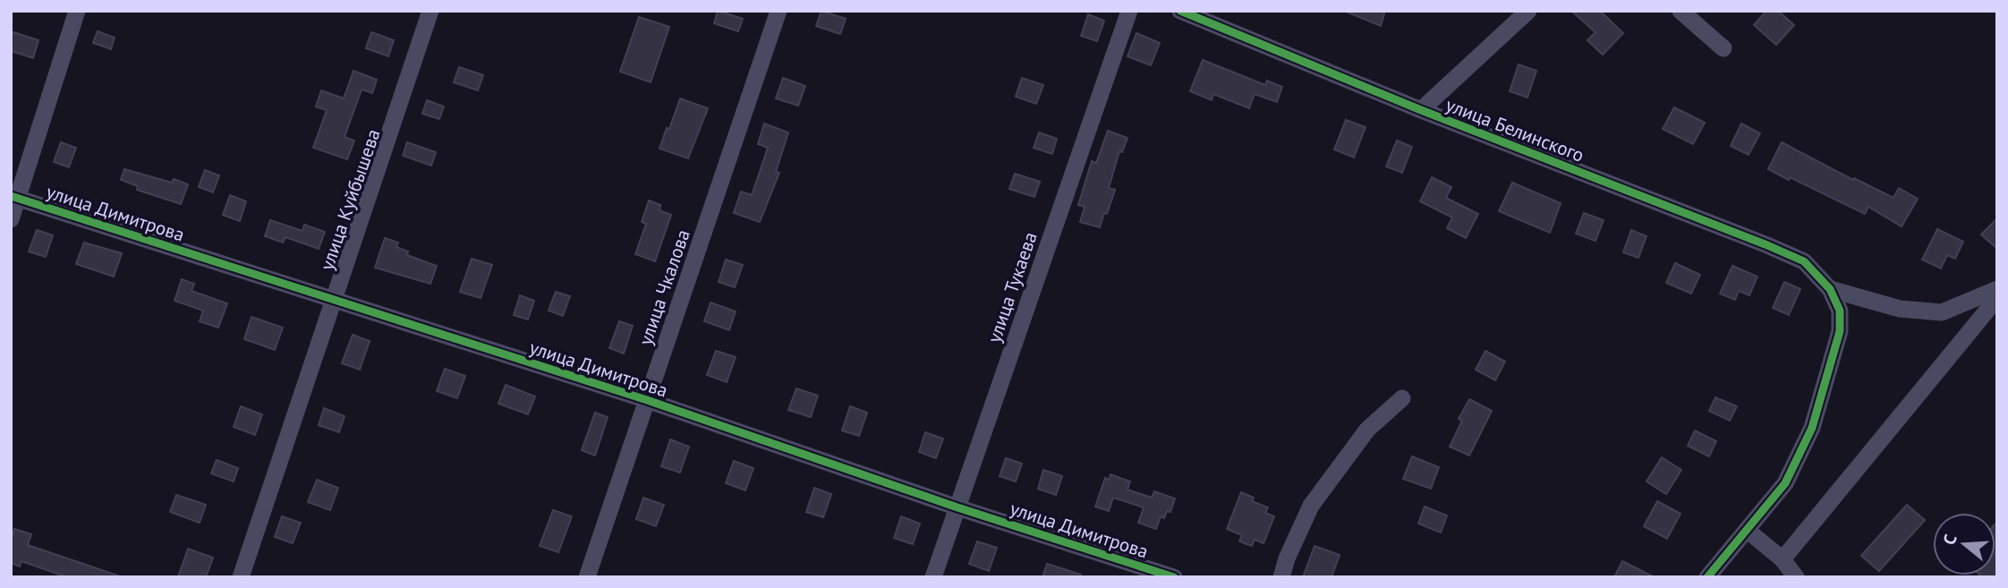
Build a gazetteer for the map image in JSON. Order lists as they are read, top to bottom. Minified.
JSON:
{"streets":{"street":["улица Белинского","улица Куйбышева","улица Димитрова","улица Чкалова","улица Тукаева"]},"crossings":[["улица Куйбышева","улица Димитрова"],["улица Димитрова","улица Чкалова"],["улица Димитрова","улица Тукаева"]],"north":"left"}
